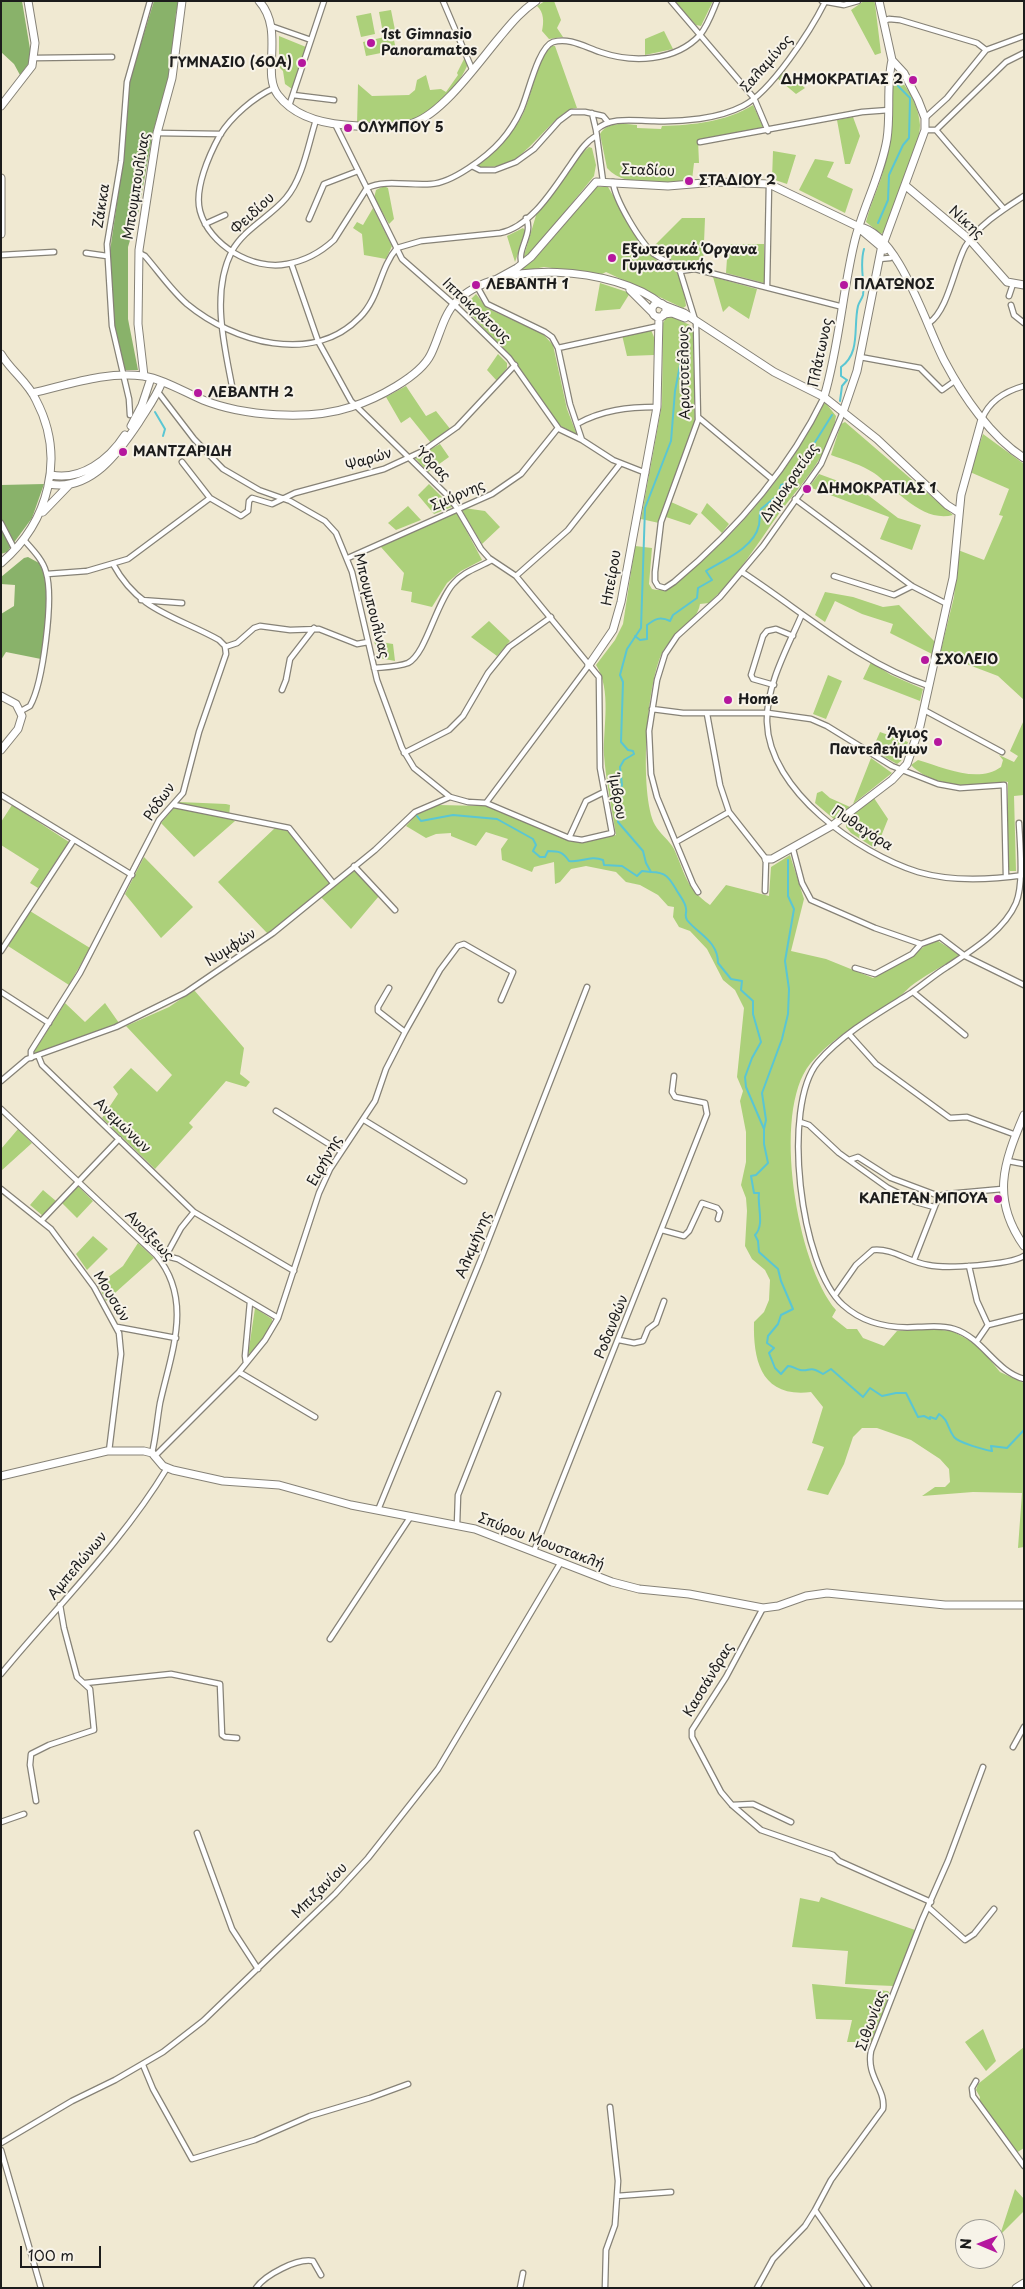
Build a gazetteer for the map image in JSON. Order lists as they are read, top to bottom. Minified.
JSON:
{"streets":{"street":["Σαλαμίνος","Σταδίου","Μπουμπουλίνας","Ζάκκα","Φειδίου","Νίκης","Ιπποκράτους","Πλάτωνος","Αριστοτέλους","Ψαρών","Ύδρας","Δημοκρατίας","Σμύρνης","Ηπείρου","Ίμβρου","Ρόδων","Πυθαγόρα","Νυμφών","Ανεμώνων","Ειρήνης","Ανοίξεως","Αλκμήνης","Μουσών","Ροδανθών","Σπύρου Μουστακλή","Αμπελώνων","Κασσάνδρας","Μπιζανίου","Σιθωνίας"]},"crossings":[["Σταδίου","Ιπποκράτους"],["Σταδίου","Πλάτωνος"],["Σταδίου","Δημοκρατίας"],["Μπουμπουλίνας","Ψαρών"],["Μπουμπουλίνας","Σμύρνης"],["Μπουμπουλίνας","Ηπείρου"],["Μπουμπουλίνας","Ίμβρου"],["Μπουμπουλίνας","Νυμφών"],["Νίκης","Δημοκρατίας"],["Ιπποκράτους","Ψαρών"],["Ιπποκράτους","Σμύρνης"],["Ιπποκράτους","Ηπείρου"],["Πλάτωνος","Αριστοτέλους"],["Πλάτωνος","Δημοκρατίας"],["Ψαρών","Ύδρας"],["Ύδρας","Σμύρνης"],["Ύδρας","Ηπείρου"],["Ύδρας","Ίμβρου"],["Ηπείρου","Ίμβρου"],["Ρόδων","Νυμφών"],["Νυμφών","Ανεμώνων"],["Ανεμώνων","Ειρήνης"],["Ειρήνης","Ανοίξεως"],["Αλκμήνης","Σπύρου Μουστακλή"],["Ροδανθών","Σπύρου Μουστακλή"],["Σπύρου Μουστακλή","Αμπελώνων"],["Σπύρου Μουστακλή","Κασσάνδρας"],["Σπύρου Μουστακλή","Μπιζανίου"],["Κασσάνδρας","Σιθωνίας"]],"places":["1st Gimnasio Panoramatos","ΓΥΜΝΑΣΙΟ (60Α)","ΔΗΜΟΚΡΑΤΙΑΣ 2","ΟΛΥΜΠΟΥ 5","ΣΤΑΔΙΟΥ 2","Εξωτερικά Όργανα Γυμναστικής","ΛΕΒΑΝΤΗ 1","ΠΛΑΤΩΝΟΣ","ΛΕΒΑΝΤΗ 2","ΜΑΝΤΖΑΡΙΔΗ","ΔΗΜΟΚΡΑΤΙΑΣ 1","ΣΧΟΛΕΙΟ","Home","Άγιος Παντελεήμων","ΚΑΠΕΤΑΝ ΜΠΟΥΑ"],"scale_bar":"100 m","north":"left"}
